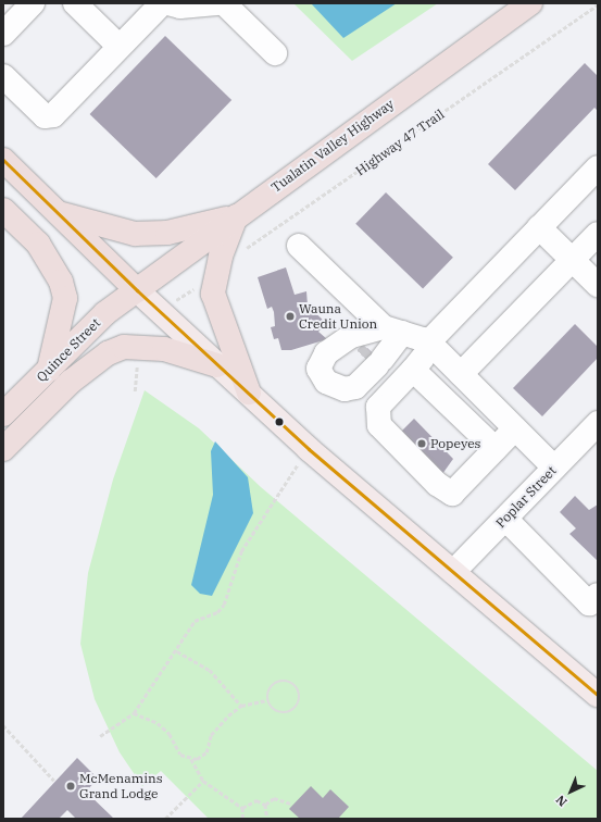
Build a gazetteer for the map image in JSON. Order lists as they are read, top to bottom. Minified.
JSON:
{"streets":{"highway":["Tualatin Valley Highway","Quince Street"],"street":["Poplar Street"],"path":["Highway 47 Trail"]},"crossings":[["Tualatin Valley Highway","Quince Street"]],"places":["Wauna Credit Union","Popeyes","McMenamins Grand Lodge"],"north":"bottom left"}
